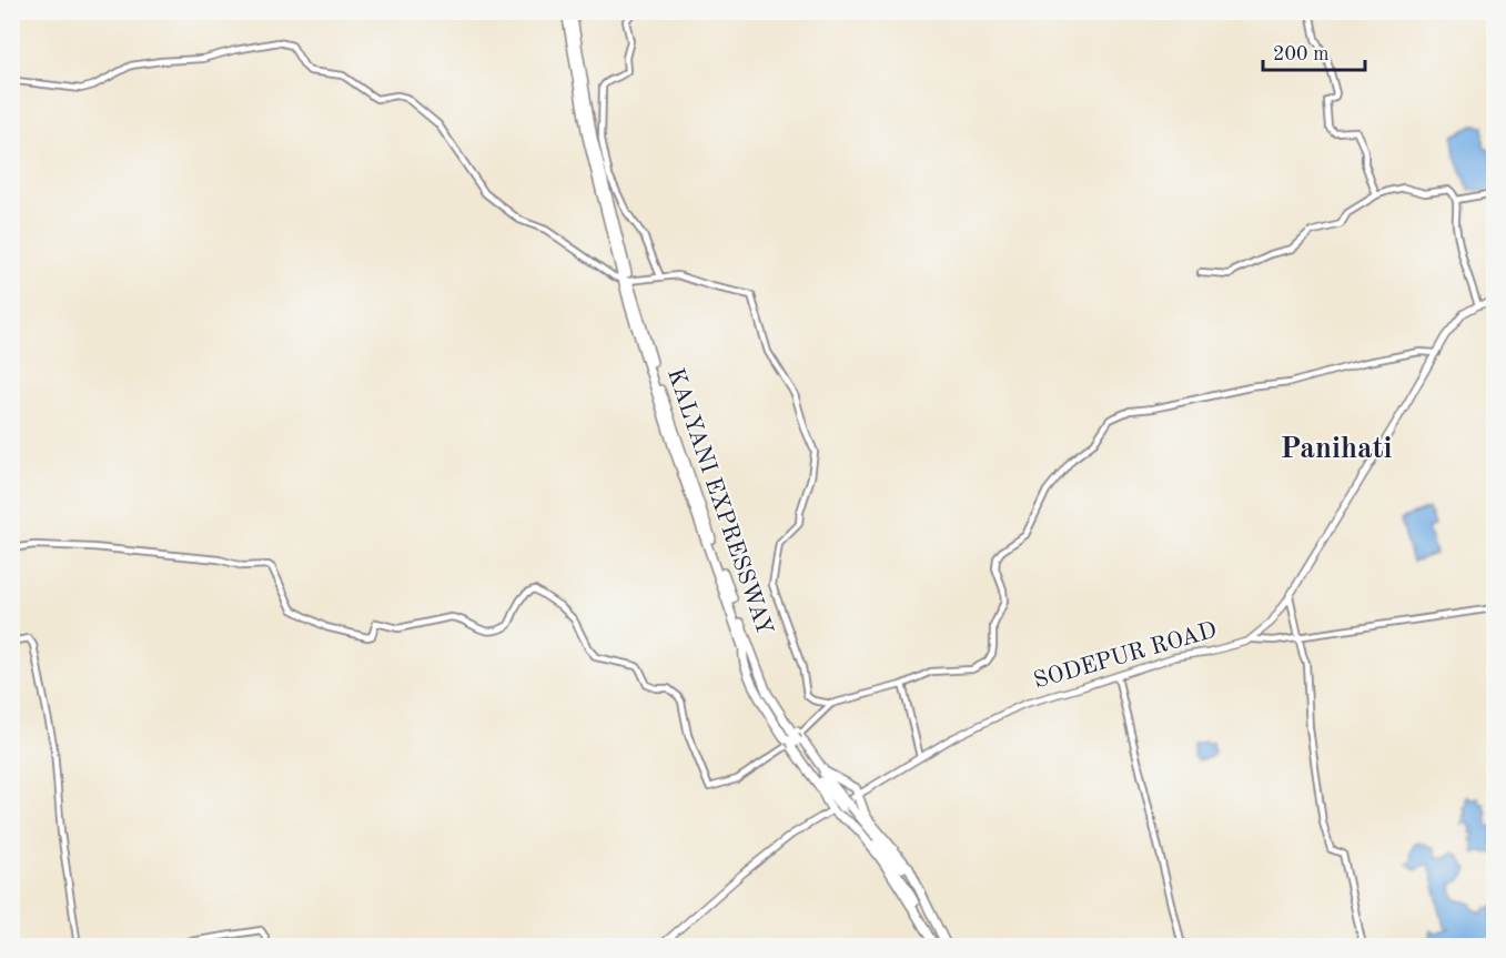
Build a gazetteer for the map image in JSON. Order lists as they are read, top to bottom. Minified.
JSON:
{"streets":{"highway":["KALYANI EXPRESSWAY"],"main road":["SODEPUR ROAD"]},"districts":["Panihati"],"scale_bar":"200 m"}
